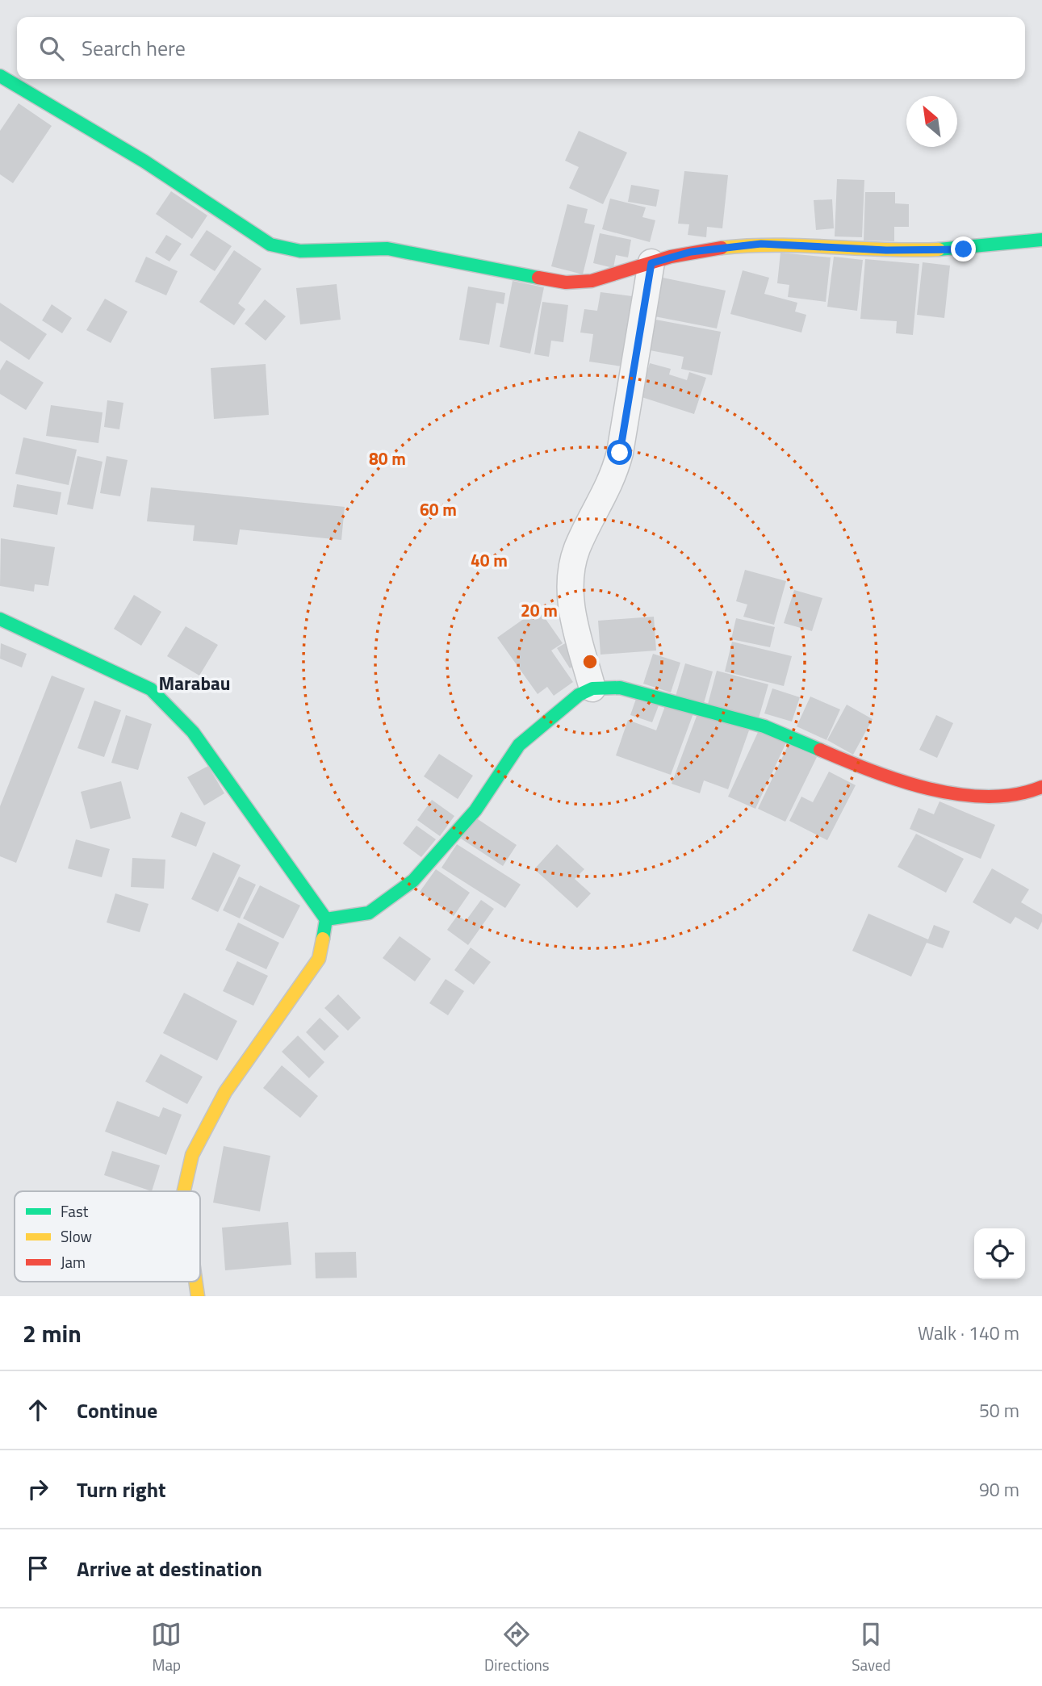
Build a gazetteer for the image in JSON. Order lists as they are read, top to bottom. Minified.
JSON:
{"districts":["Marabau"],"legend":["Fast","Slow","Jam"],"north":"top left","page":{"search":"Search here","heading":["2 min","Walk · 140 m"],"list":[["Continue","50 m"],["Turn right","90 m"],"Arrive at destination"],"nav":["Map","Directions","Saved"]},"rings":["80 m","60 m","40 m","20 m"]}
